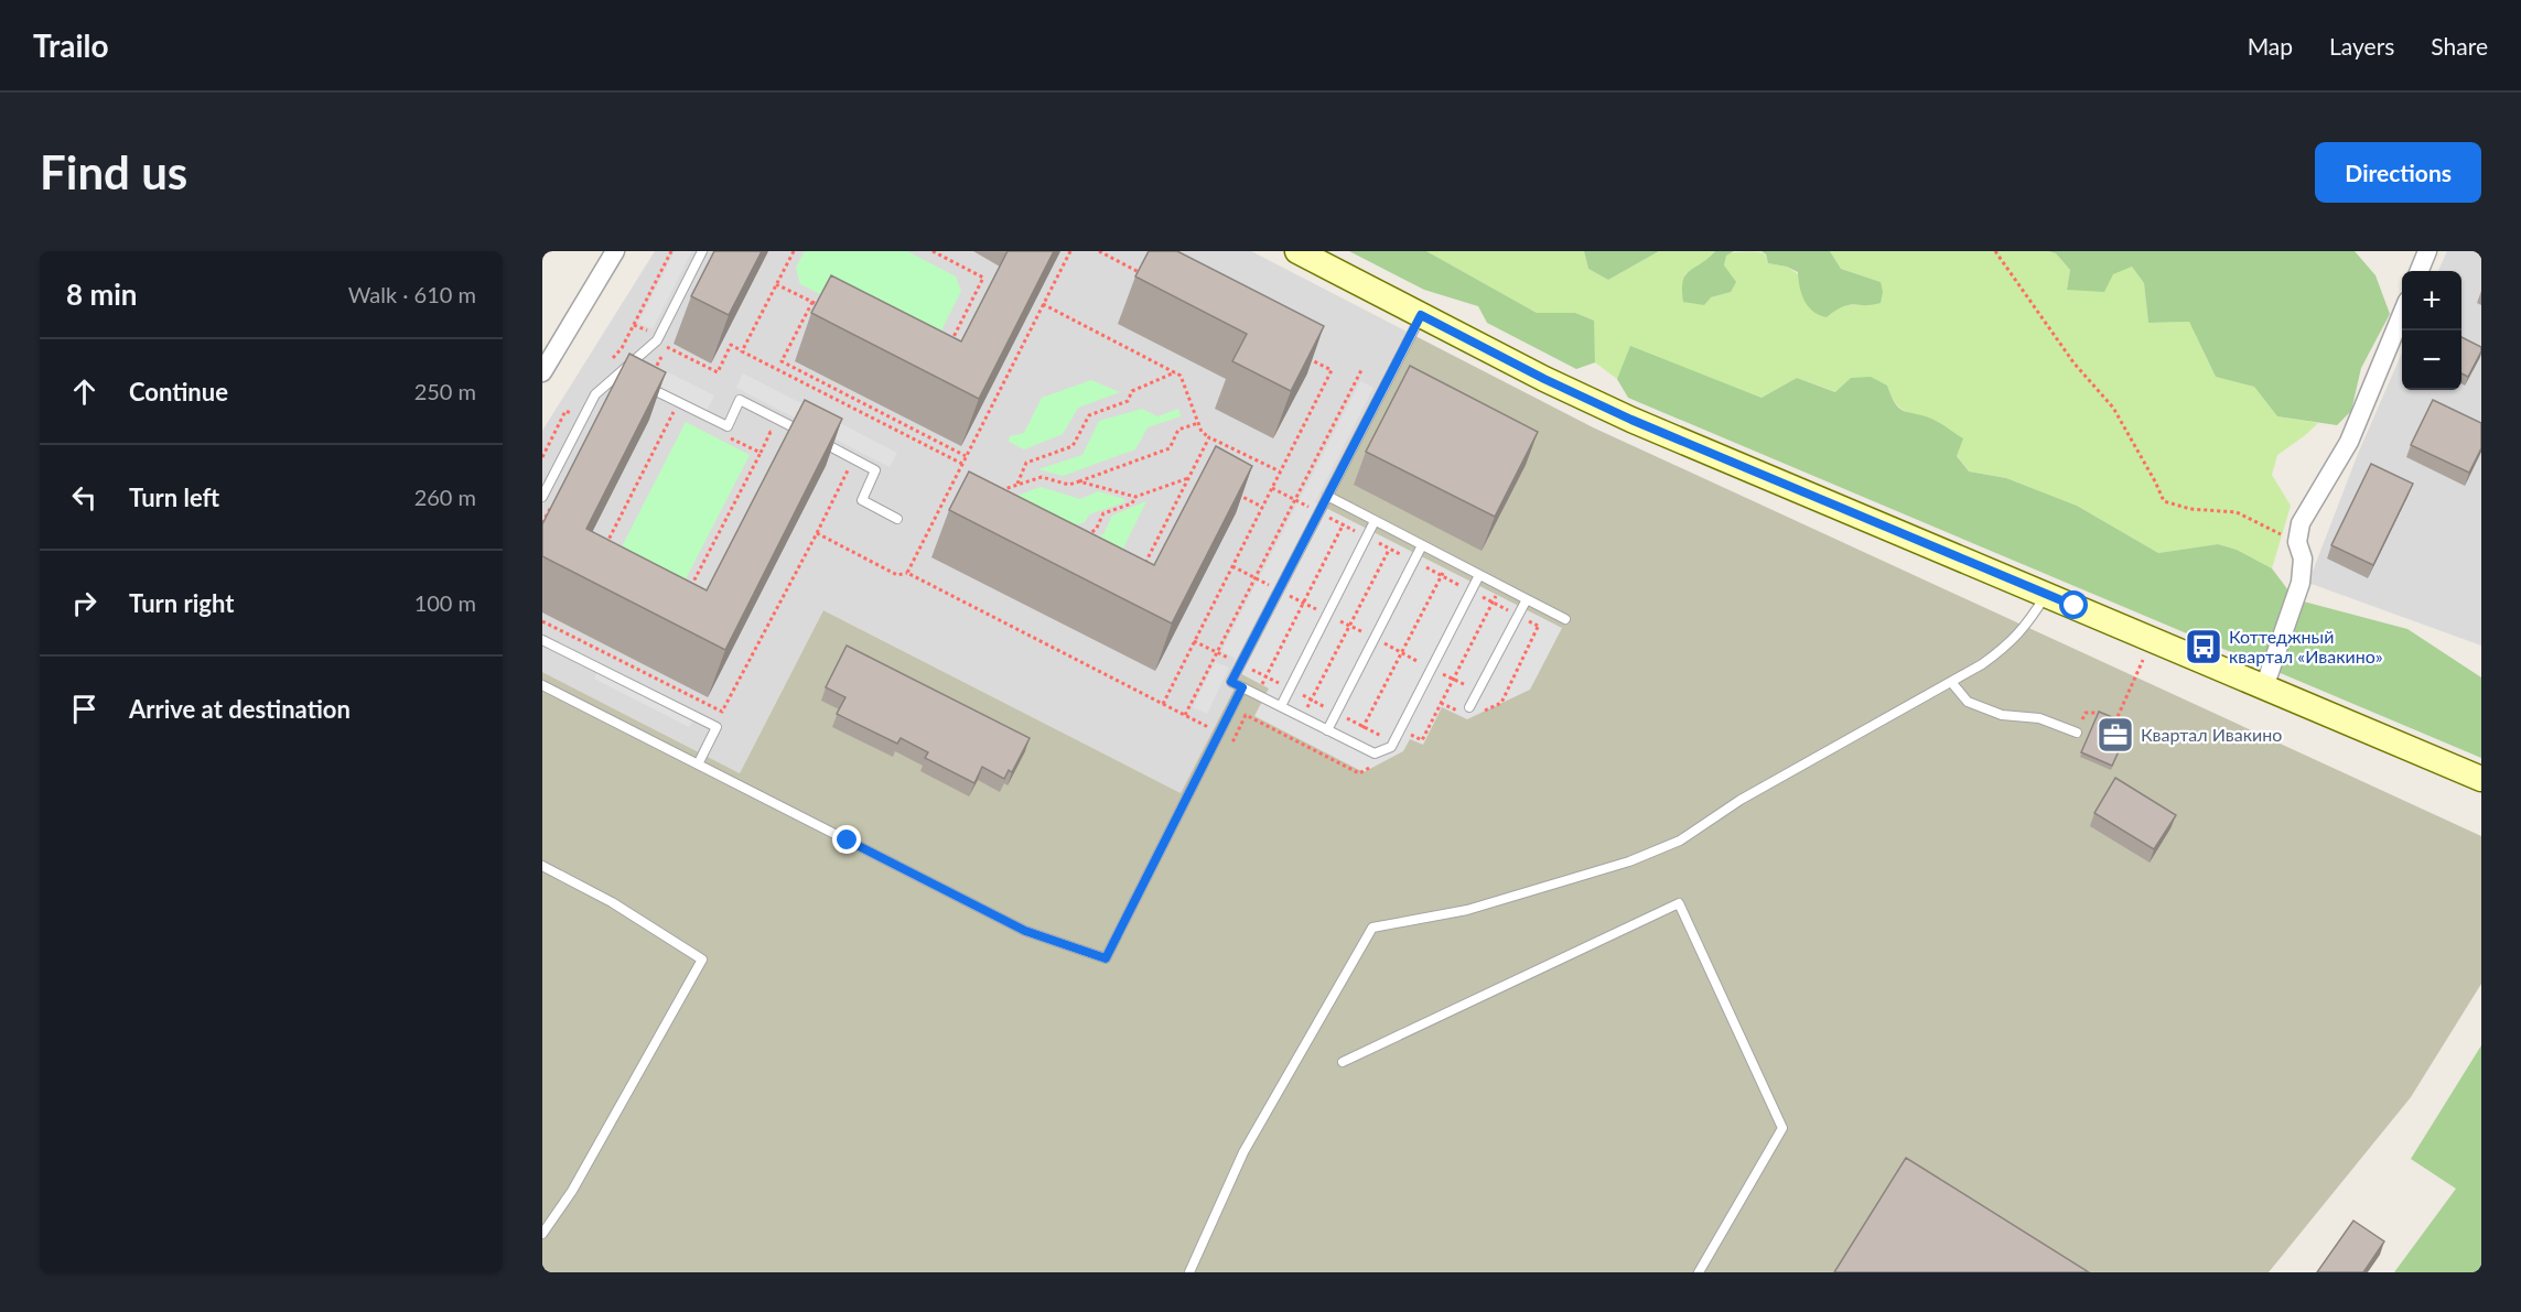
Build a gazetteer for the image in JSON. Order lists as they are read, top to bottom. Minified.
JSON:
{"places":{"bus stop":["Коттеджный квартал «Ивакино»"],"office":["Квартал Ивакино"]},"page":{"header":"Trailo","nav":["Map","Layers","Share"],"buttons":"Directions","title":"Find us","heading":["8 min","Walk · 610 m"],"map_buttons":["+","−"],"list":[["Continue","250 m"],["Turn left","260 m"],["Turn right","100 m"],"Arrive at destination"]}}
